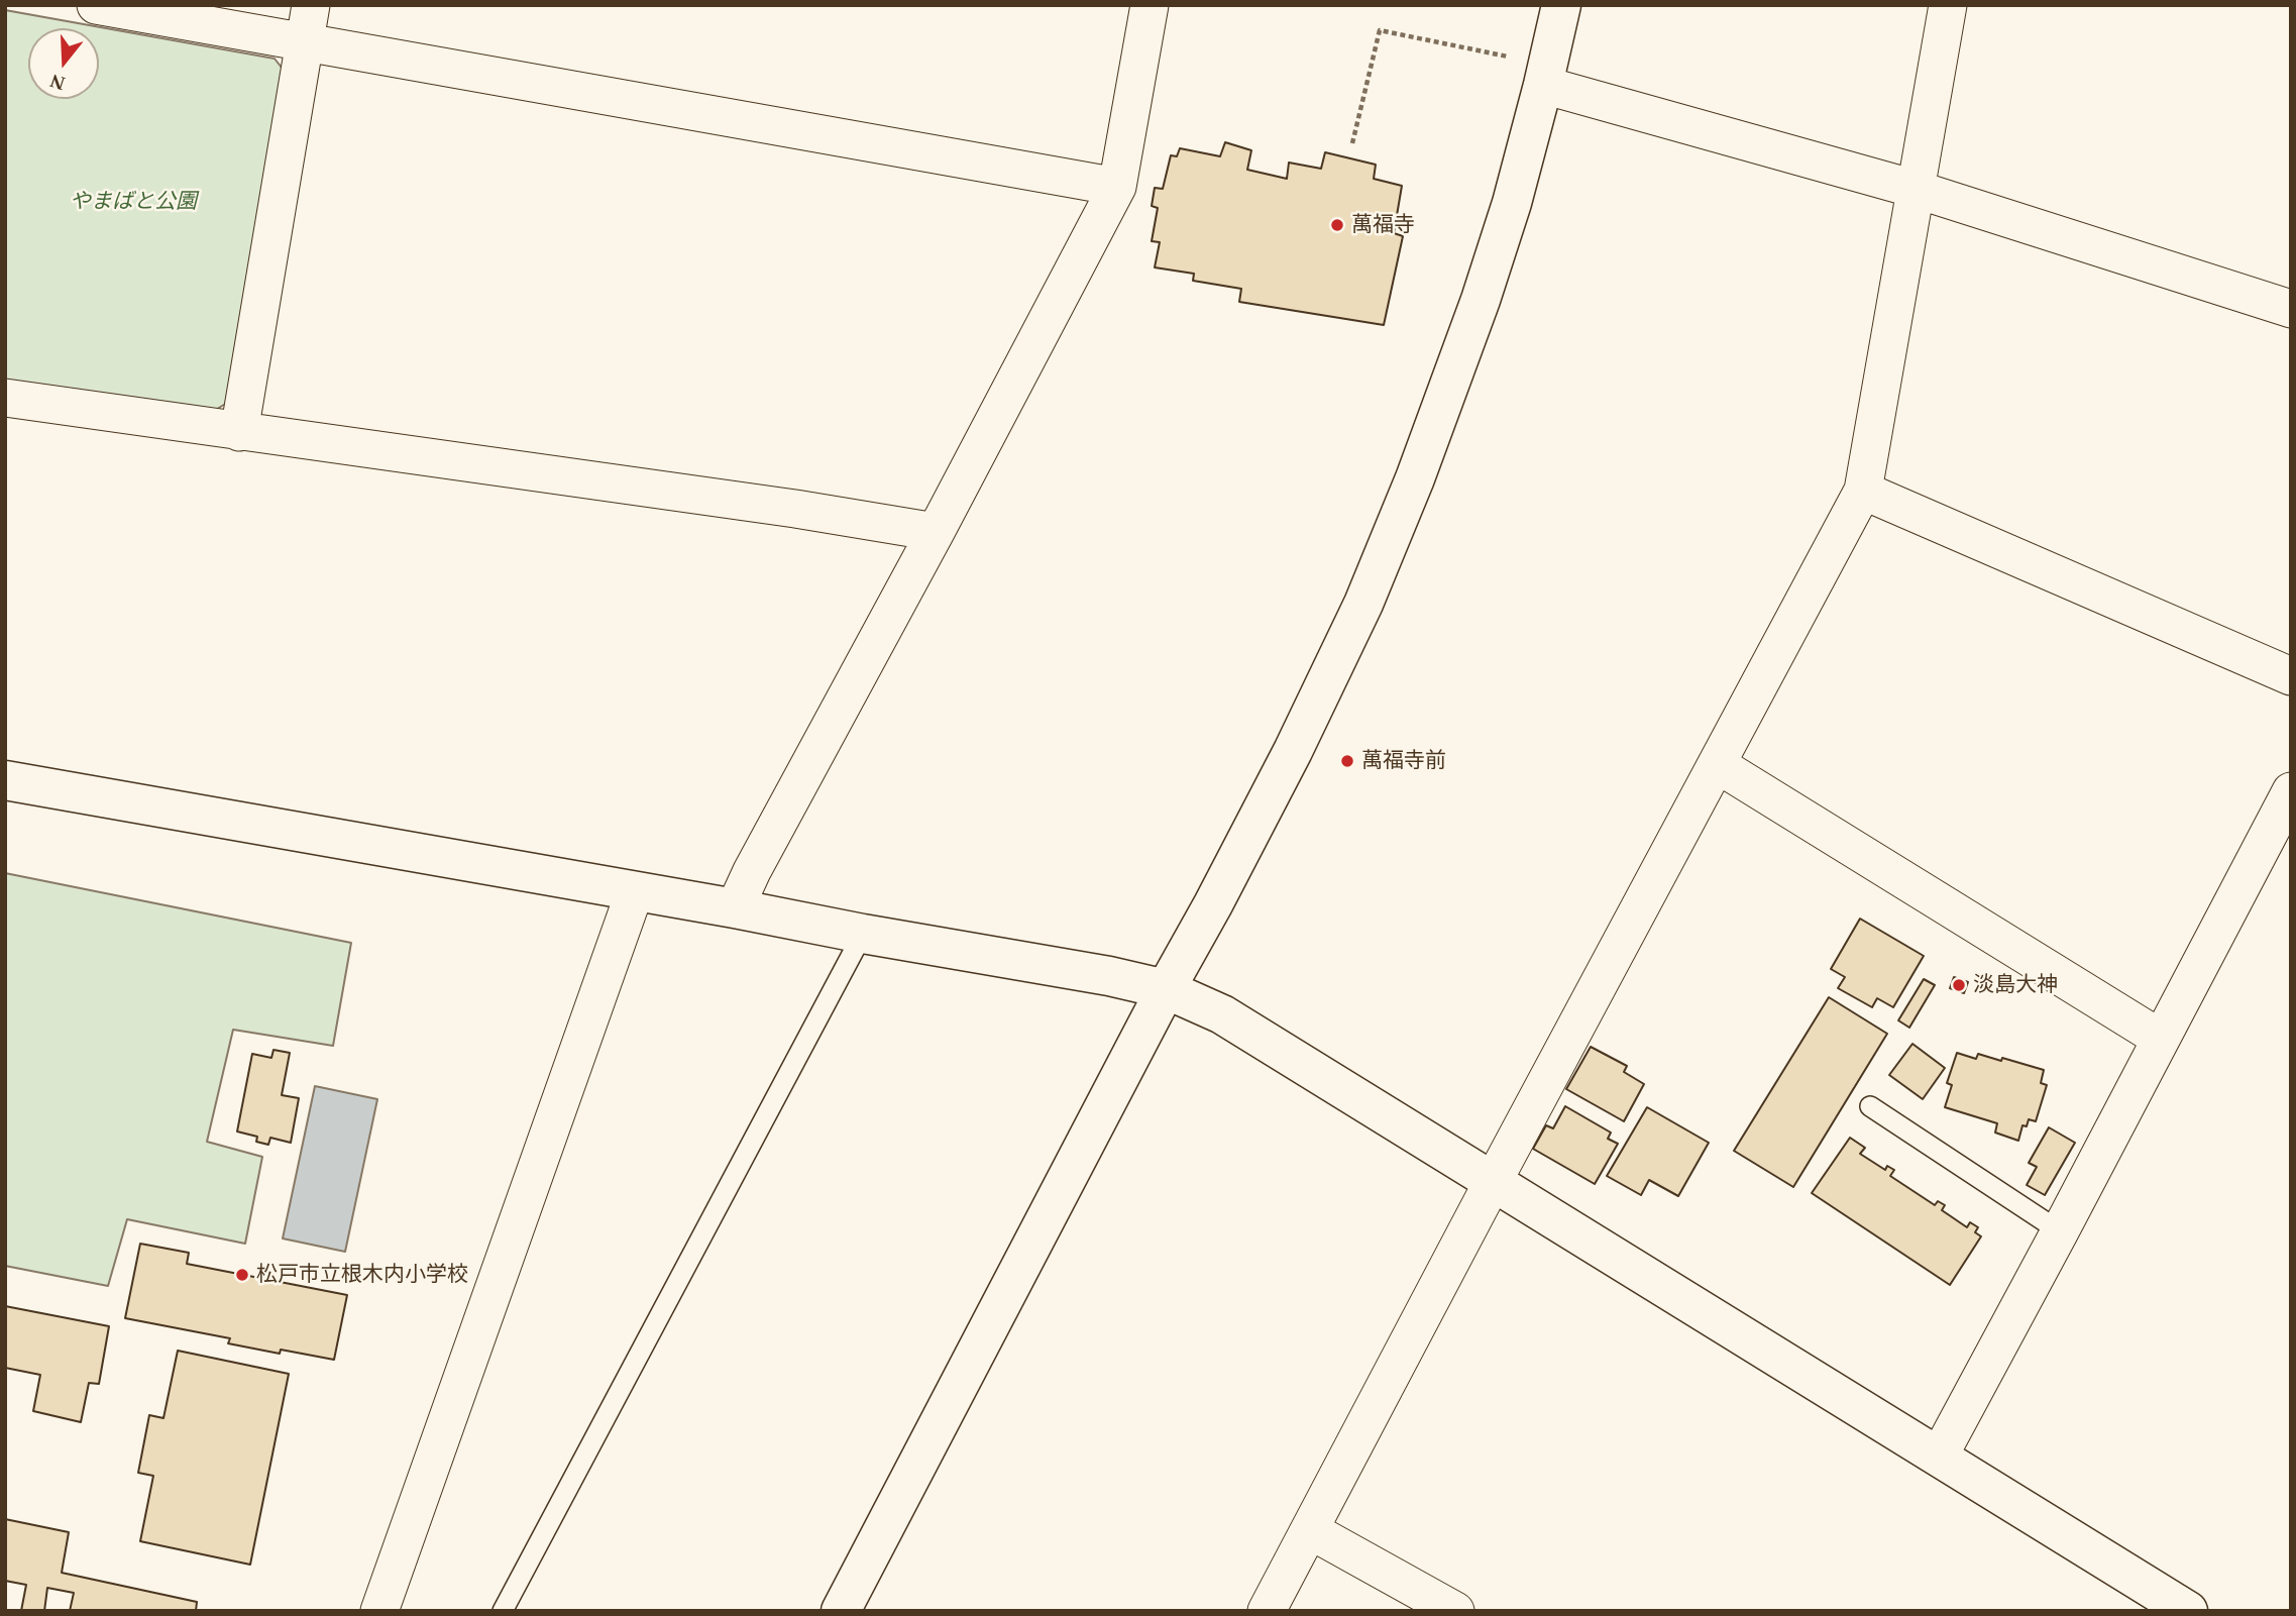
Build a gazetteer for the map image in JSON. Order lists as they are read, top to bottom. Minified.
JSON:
{"parks":["やまばと公園"],"places":["萬福寺","萬福寺前","淡島大神","松戸市立根木内小学校"],"north":"bottom"}
